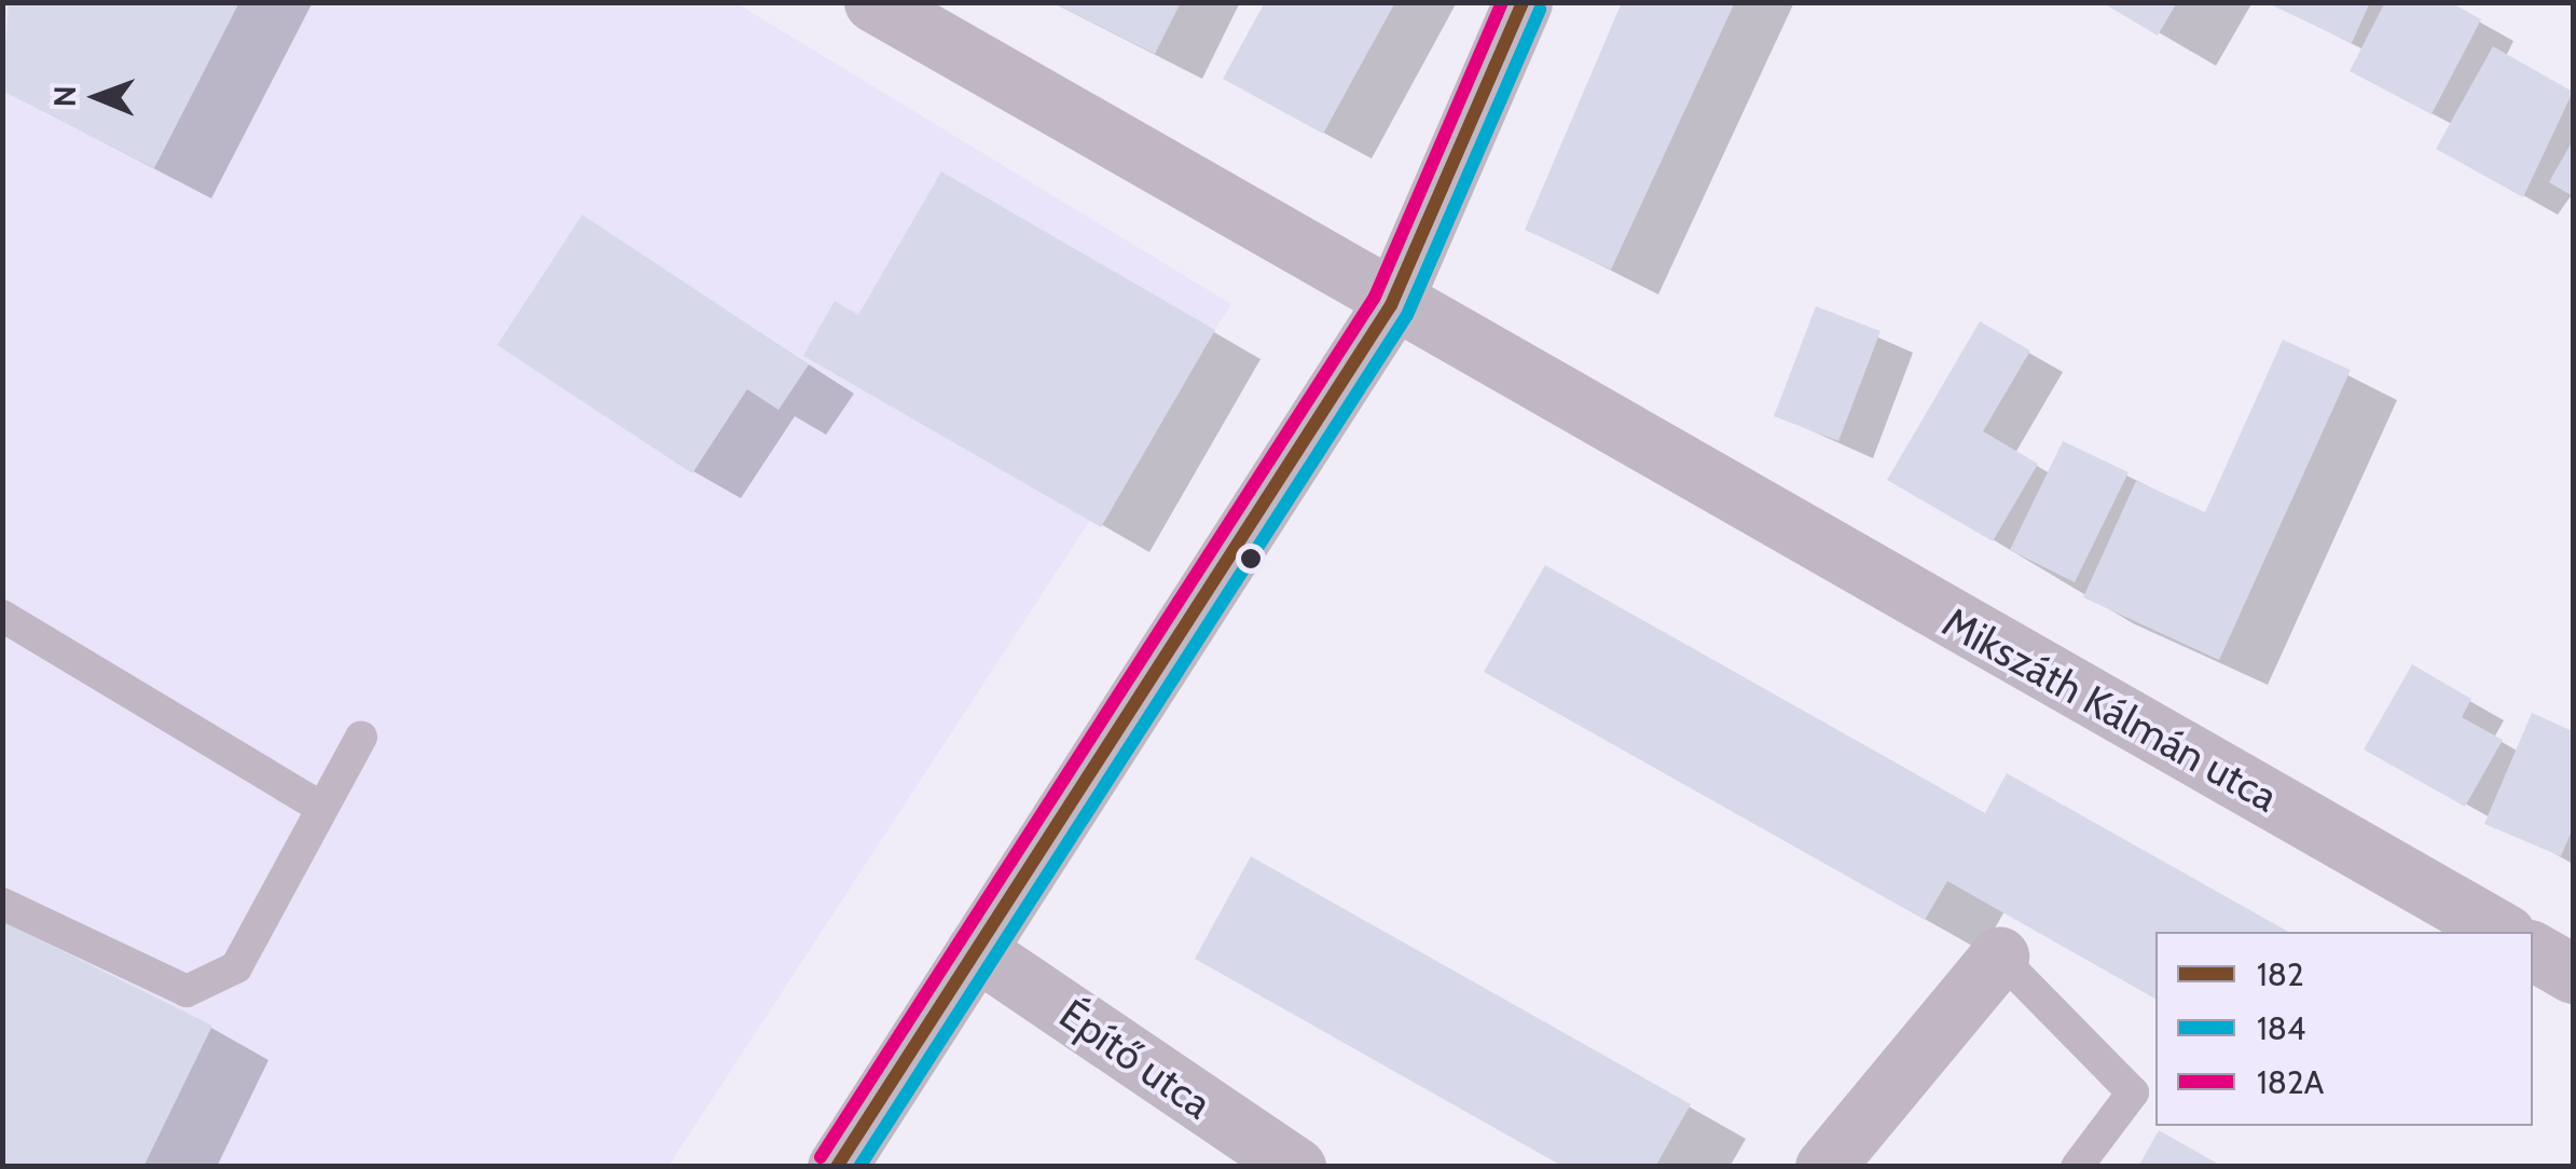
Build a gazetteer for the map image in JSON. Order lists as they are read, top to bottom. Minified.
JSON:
{"streets":{"street":["Mikszáth Kálmán utca","Építő utca"]},"lines":["transit line 182","transit line 182A","transit line 184"],"legend":["182","184","182A"],"north":"left"}
